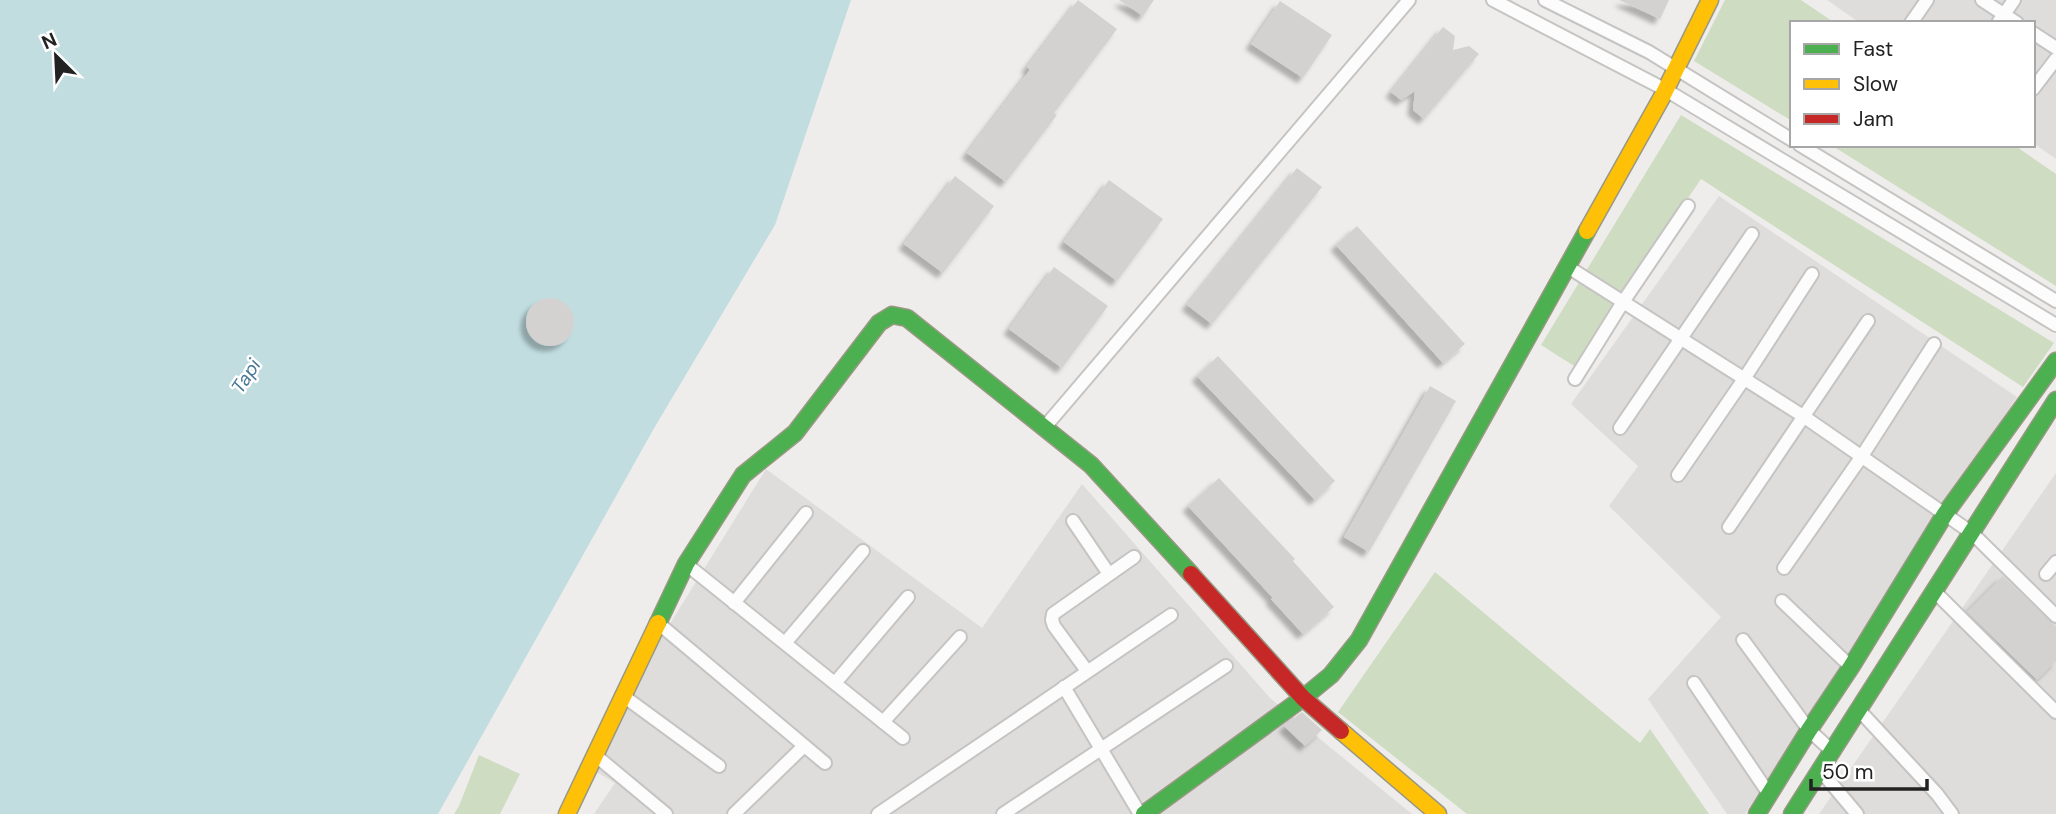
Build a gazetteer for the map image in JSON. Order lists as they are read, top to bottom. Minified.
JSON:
{"water":["Tapi"],"legend":["Fast","Slow","Jam"],"scale_bar":"50 m","north":"top left"}
